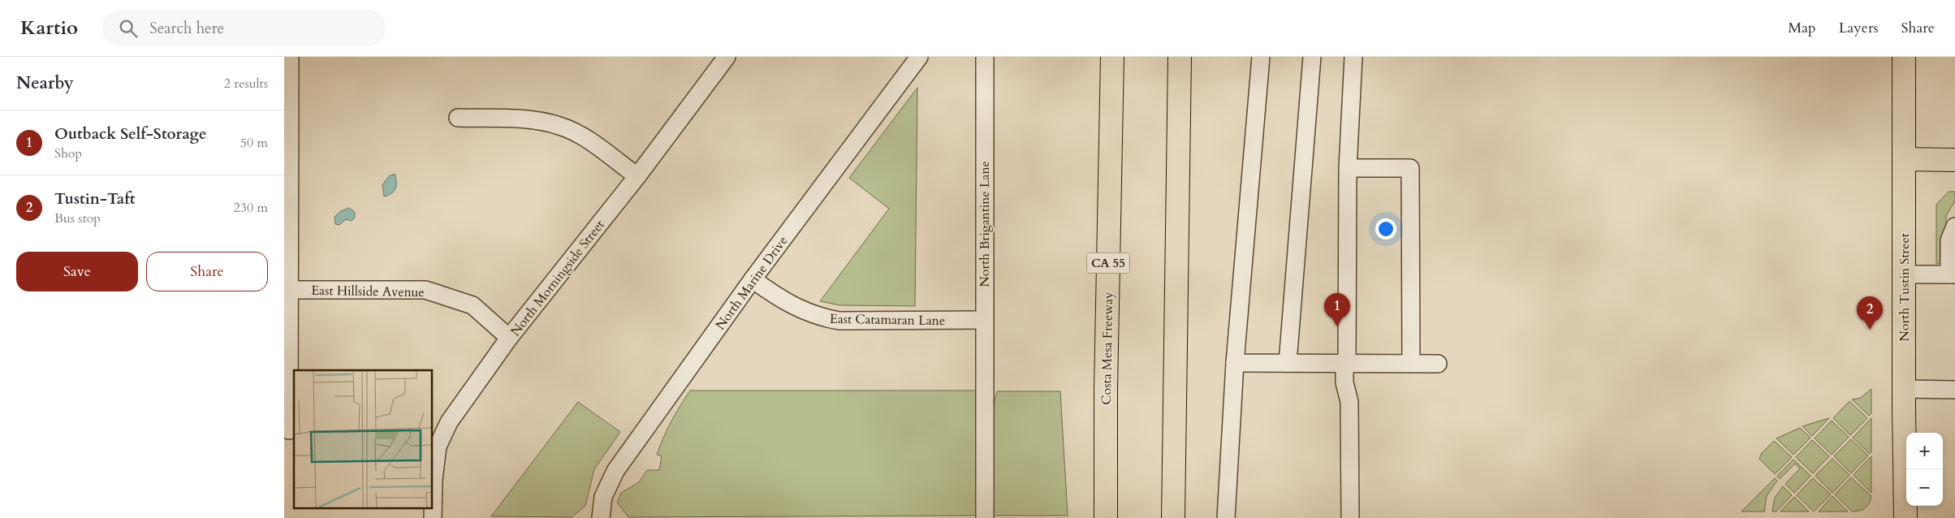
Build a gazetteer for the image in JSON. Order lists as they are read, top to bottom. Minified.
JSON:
{"streets":{"main road":["CA 55","North Tustin Street","Costa Mesa Freeway"],"street":["North Brigantine Lane","North Morningside Street","North Marine Drive","East Hillside Avenue","East Catamaran Lane"]},"crossings":[["North Brigantine Lane","East Catamaran Lane"],["North Morningside Street","East Hillside Avenue"],["North Marine Drive","East Catamaran Lane"]],"page":{"header":"Kartio","search":"Search here","nav":["Map","Layers","Share"],"heading":["Nearby","2 results"],"list":[{"mark":"1","name":"Outback Self-Storage","note":"Shop","value":"50 m"},{"mark":"2","name":"Tustin-Taft","note":"Bus stop","value":"230 m"}],"buttons":["Save","Share"],"pins":["1","2"],"map_buttons":["+","−"]}}
